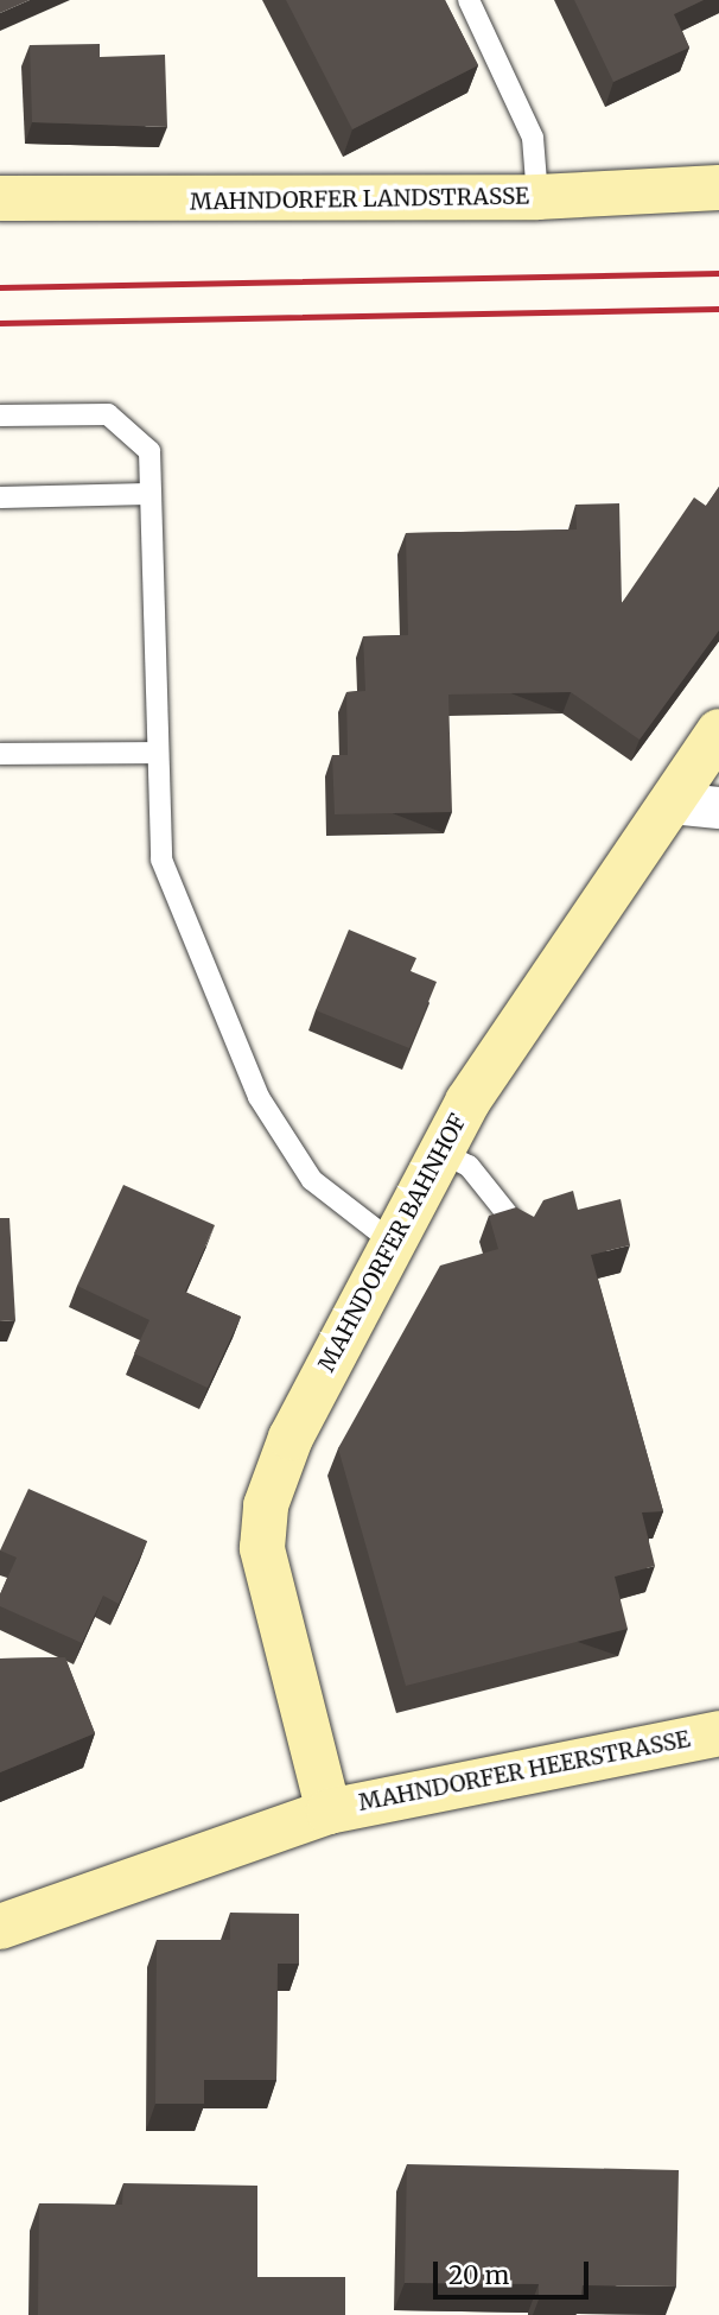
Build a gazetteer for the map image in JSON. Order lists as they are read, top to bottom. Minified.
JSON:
{"streets":{"street":["MAHNDORFER LANDSTRASSE","MAHNDORFER BAHNHOF","MAHNDORFER HEERSTRASSE"]},"crossings":[["MAHNDORFER BAHNHOF","MAHNDORFER HEERSTRASSE"]],"scale_bar":"20 m"}
